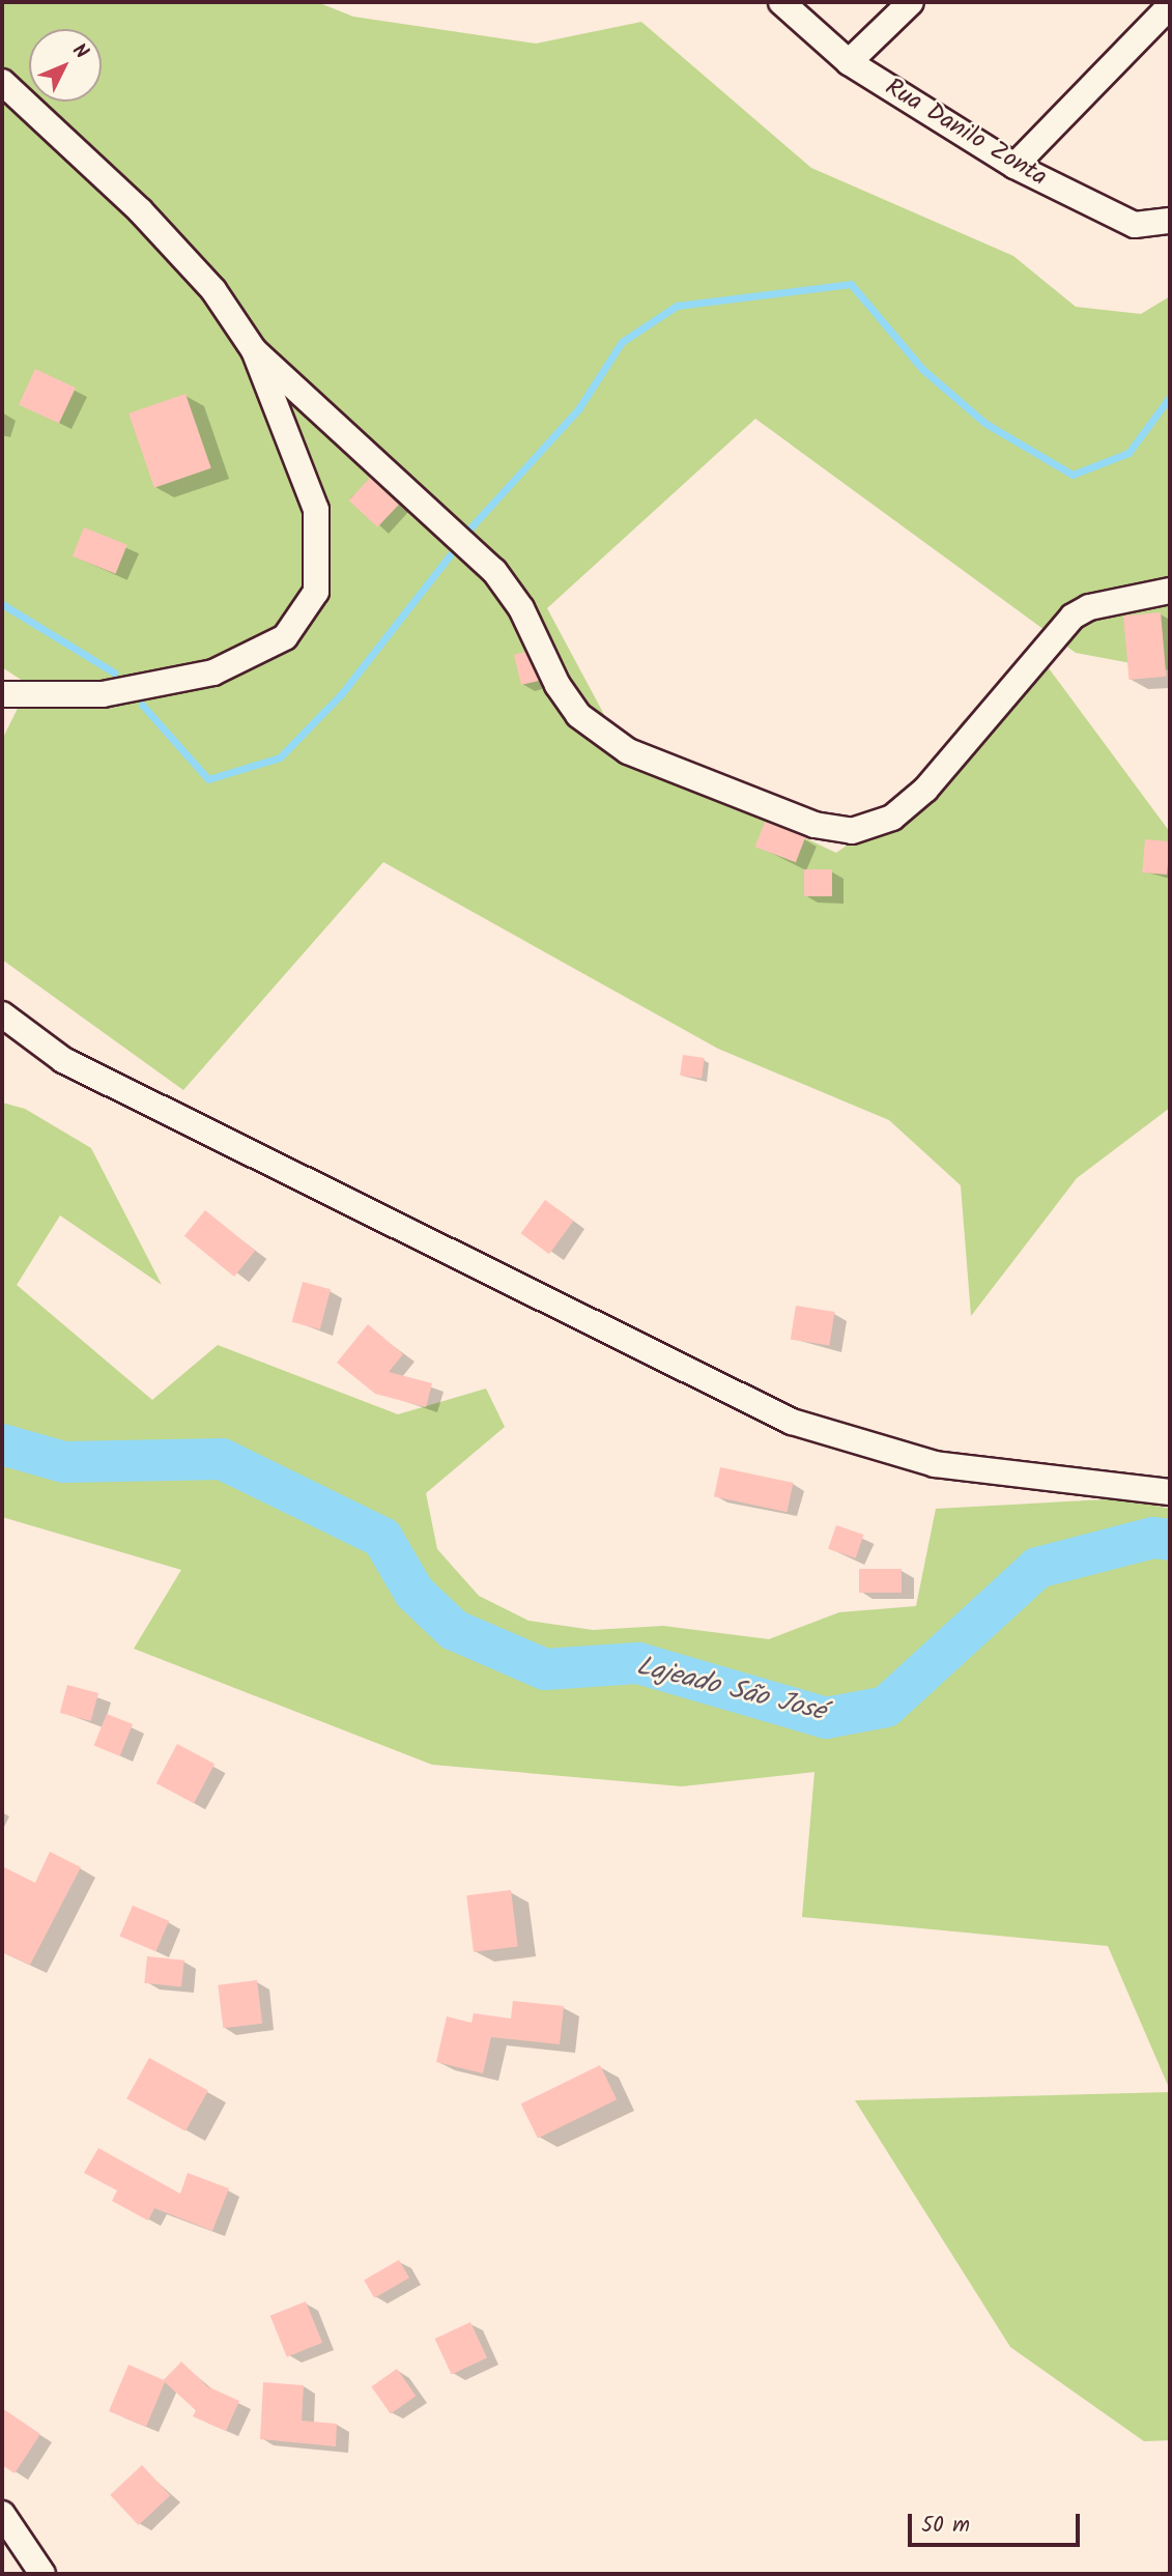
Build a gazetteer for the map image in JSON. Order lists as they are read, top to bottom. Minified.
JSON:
{"streets":{"street":["Rua Danilo Zonta"]},"water":["Lajeado São José"],"scale_bar":"50 m","north":"top right"}
